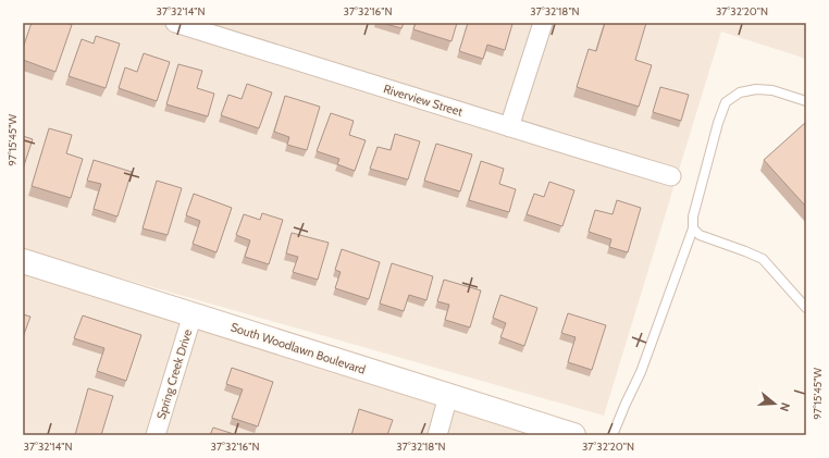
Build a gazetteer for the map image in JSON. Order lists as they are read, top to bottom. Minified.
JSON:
{"streets":{"street":["Riverview Street","South Woodlawn Boulevard","Spring Creek Drive"]},"crossings":[["South Woodlawn Boulevard","Spring Creek Drive"]],"north":"right","coordinates":["37°32'14\"N","37°32'16\"N","37°32'18\"N","37°32'20\"N","97°15'45\"W"]}
